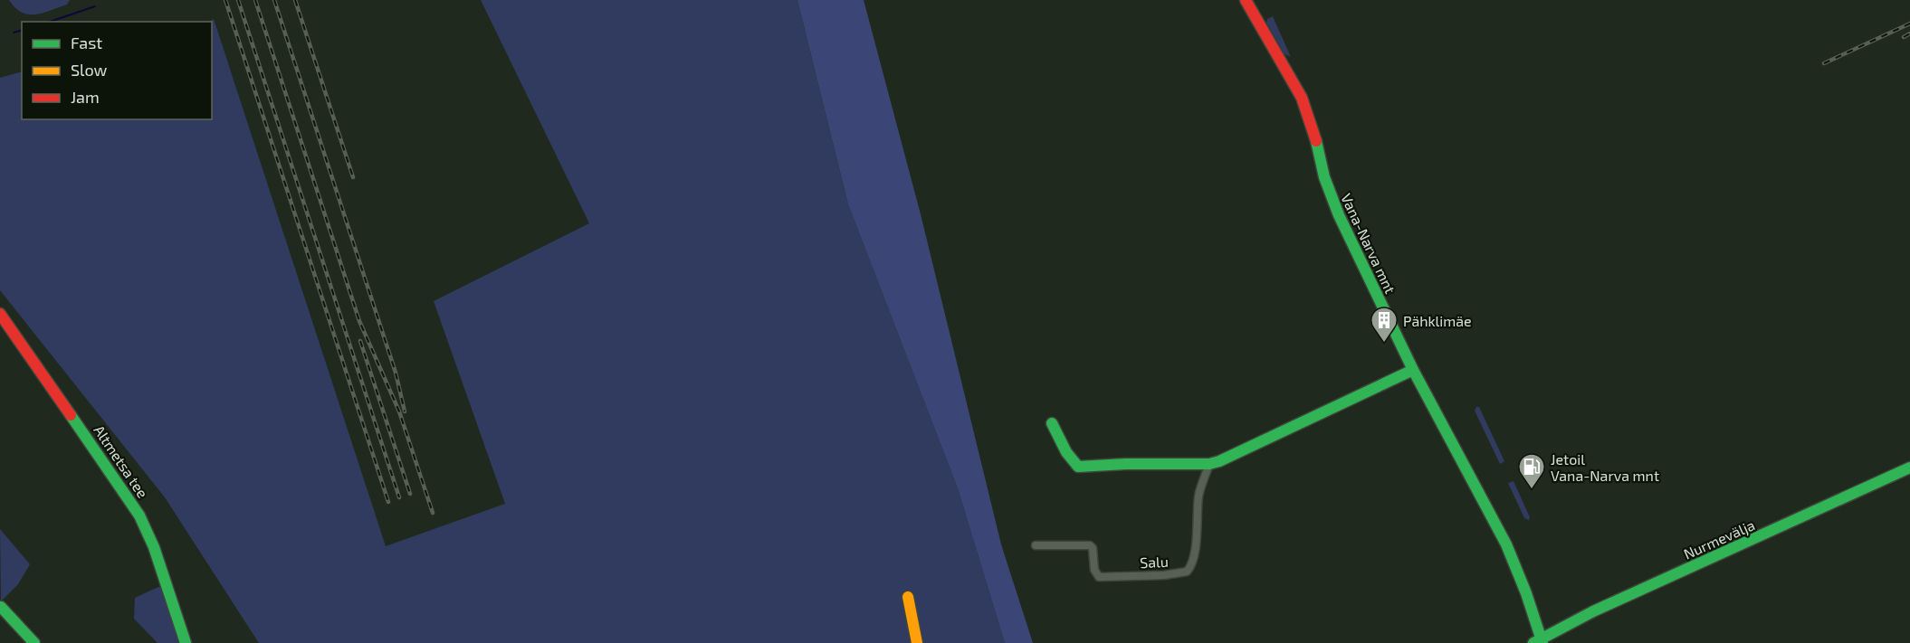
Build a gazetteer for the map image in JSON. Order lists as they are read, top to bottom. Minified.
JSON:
{"streets":{"street":["Vana-Narva mnt","Altmetsa tee","Nurmevälja","Salu"]},"crossings":[["Vana-Narva mnt","Nurmevälja"]],"places":{"building":["Pähklimäe"],"fuel station":["Jetoil Vana-Narva mnt"]},"legend":["Fast","Slow","Jam"]}
